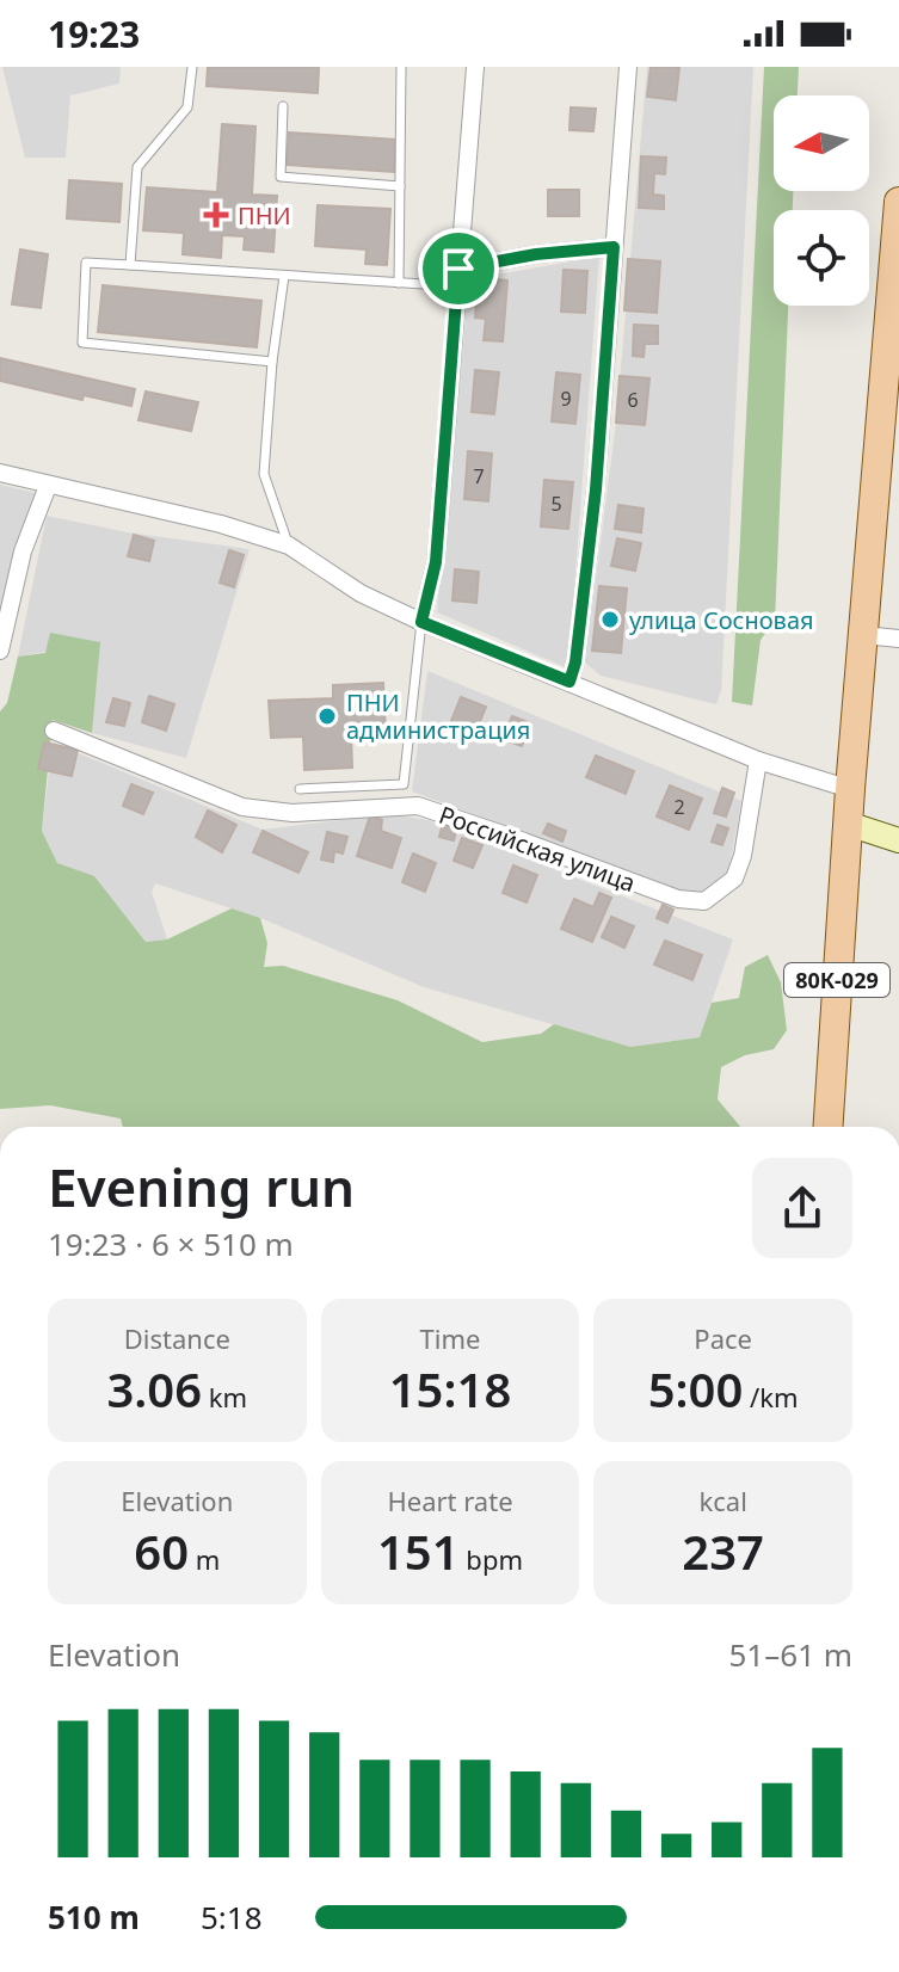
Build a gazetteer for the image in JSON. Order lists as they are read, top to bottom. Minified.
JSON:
{"streets":{"main road":["80К-029"],"street":["Российская улица"]},"places":{"health":["ПНИ"],"other":["улица Сосновая","ПНИ администрация"]},"house_numbers":["9","6","7","5","2"],"north":"left","page":{"status":"19:23","heading":["Evening run","19:23 · 6 × 510 m"],"stats":[["Distance","3.06 km"],["Time","15:18"],["Pace","5:00 /km"],["Elevation","60 m"],["Heart rate","151 bpm"],["kcal","237"]],"chart":["Elevation","51–61 m"],"list":[{"name":"510 m","note":"5:18"}]}}
